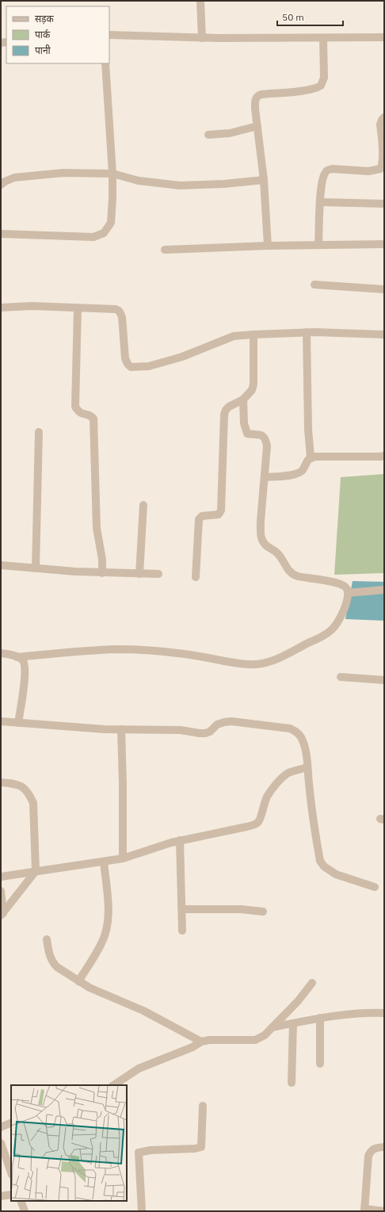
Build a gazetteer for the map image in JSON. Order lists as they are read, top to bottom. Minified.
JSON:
{"legend":["सड़क","पार्क","पानी"],"scale_bar":"50 m"}
